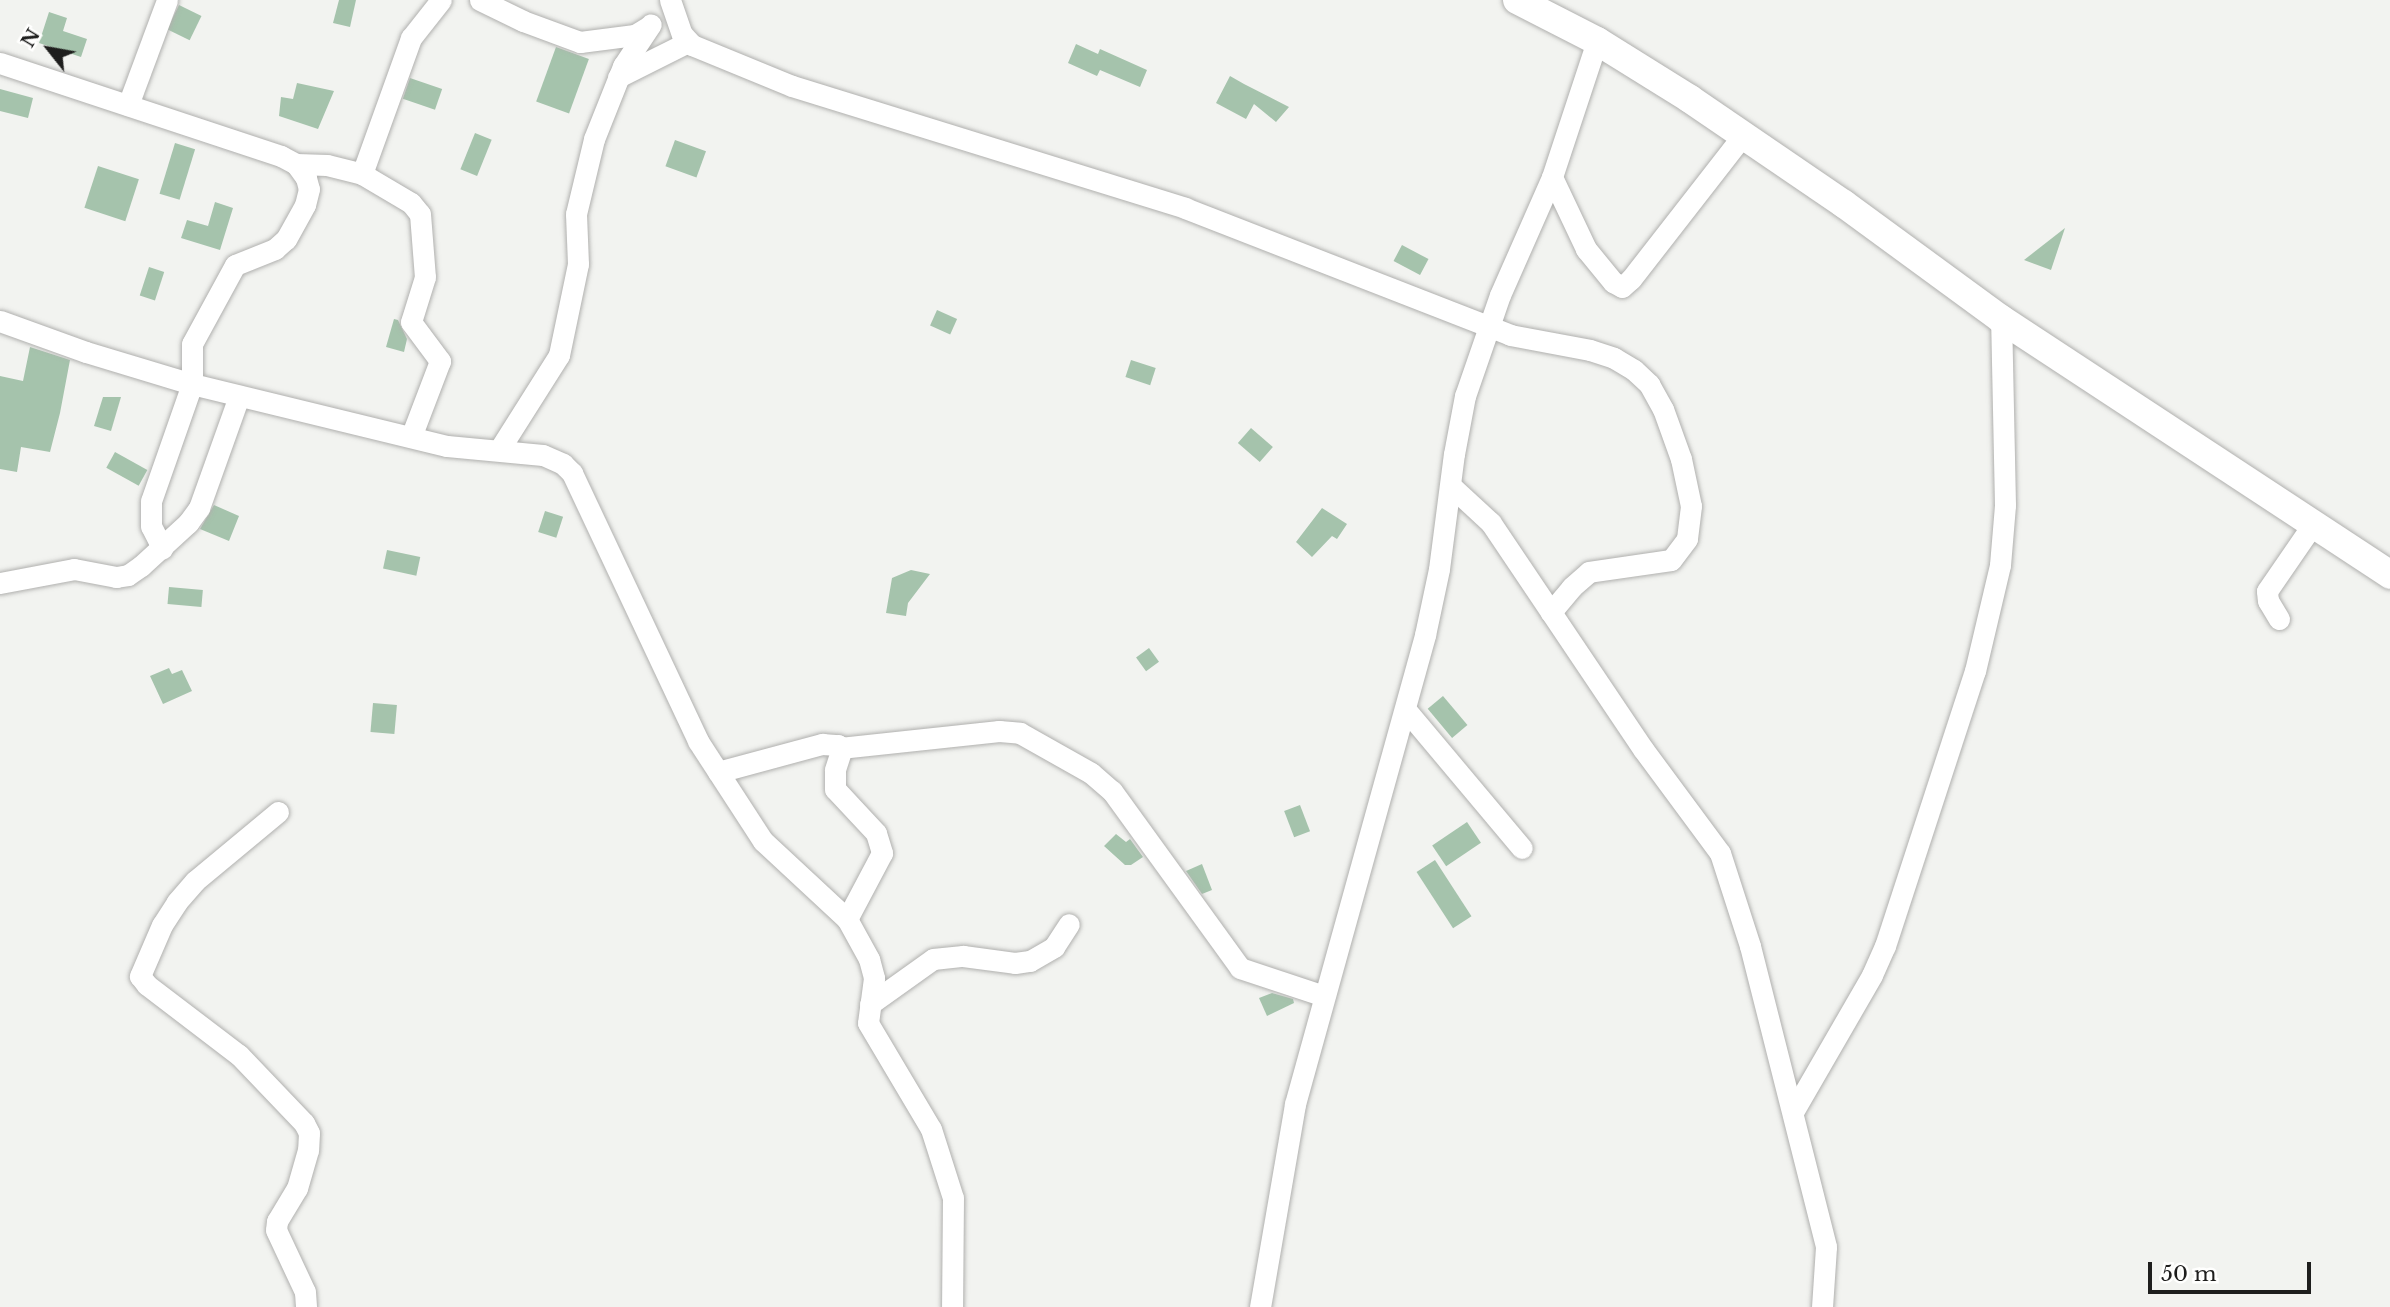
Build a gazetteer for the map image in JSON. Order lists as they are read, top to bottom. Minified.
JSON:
{"scale_bar":"50 m","north":"top left"}
